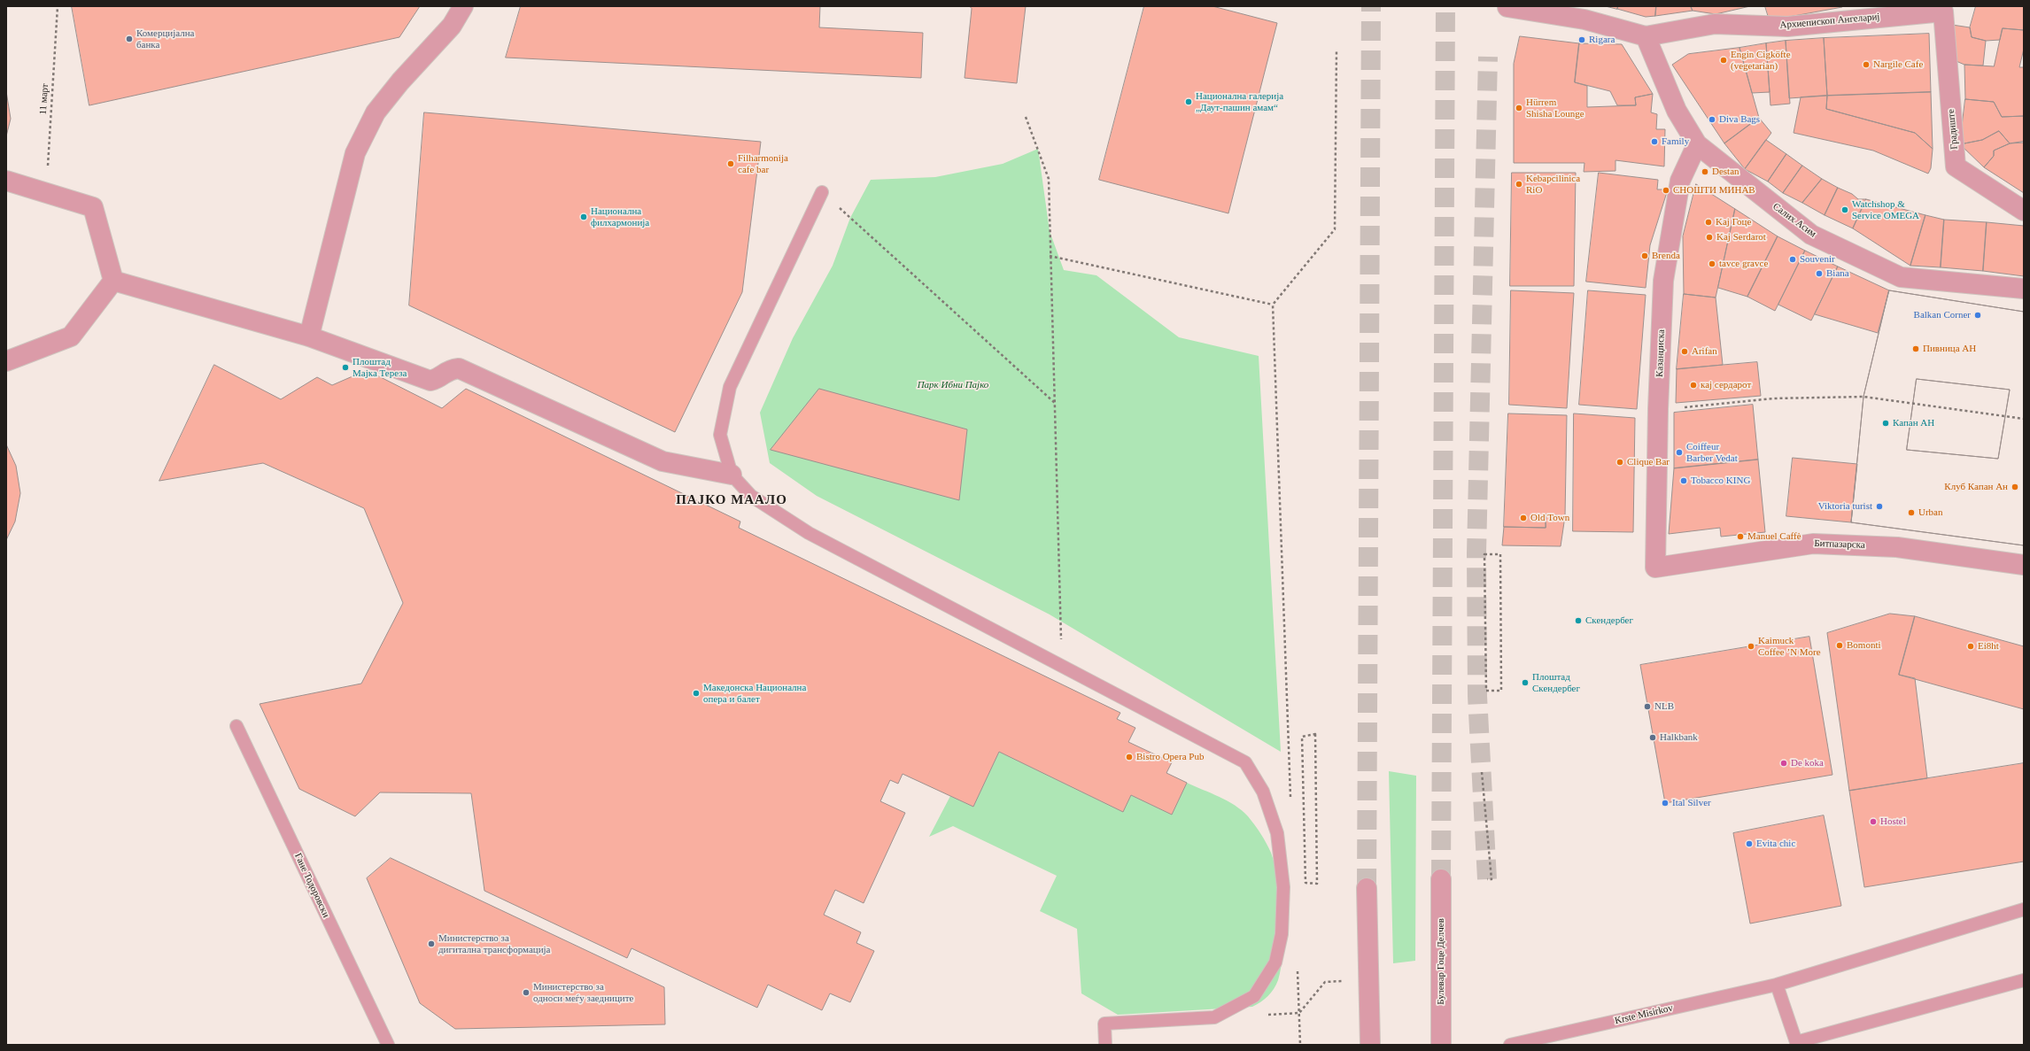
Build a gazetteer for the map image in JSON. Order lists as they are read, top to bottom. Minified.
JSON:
{"streets":{"street":["Архиепископ Ангелариј","Градиште","Салих Асим","Казанџиска","Битпазарска","Булевар Гоце Делчев"],"lane":["Гане Тодоровски","Krste Misirkov"],"path":["11 март"]},"crossings":[["Архиепископ Ангелариј","Градиште"],["Архиепископ Ангелариј","Салих Асим"],["Салих Асим","Казанџиска"],["Казанџиска","Битпазарска"]],"districts":["ПАЈКО МААЛО"],"parks":["Парк Ибни Пајко"],"places":["Комерцијална банка","Rigara","Engin Cigköfte (vegetarian)","Nargile Cafe","Национална галерија „Даут-пашин амам“","Hürrem Shisha Lounge","Diva Bags","Family","Filharmonija cafe bar","Destan","Kebapcilinica RiO","СНОШТИ МИНАВ","Watchshop & Service OMEGA","Национална филхармонија","Kaj Гоце","Kaj Serdarot","Brenda","Souvenir","tavce gravce","Biana","Balkan Corner","Пивница АН","Arifan","Плоштад Мајка Тереза","кај сердарот","Капан АН","Coiffeur Barber Vedat","Clique Bar","Tobacco KING","Клуб Капан Ан","Viktoria turist","Urban","Old Town","Manuel Caffè","Скендербег","Bomonti","Kaimuck Coffee ʼN More","Ei8ht","Плоштад Скендербег","Македонска Национална опера и балет","NLB","Halkbank","Bistro Opera Pub","De koka","Ital Silver","Hostel","Evita chic","Министерство за дигитална трансформација","Министерство за односи меѓу заедниците"]}
